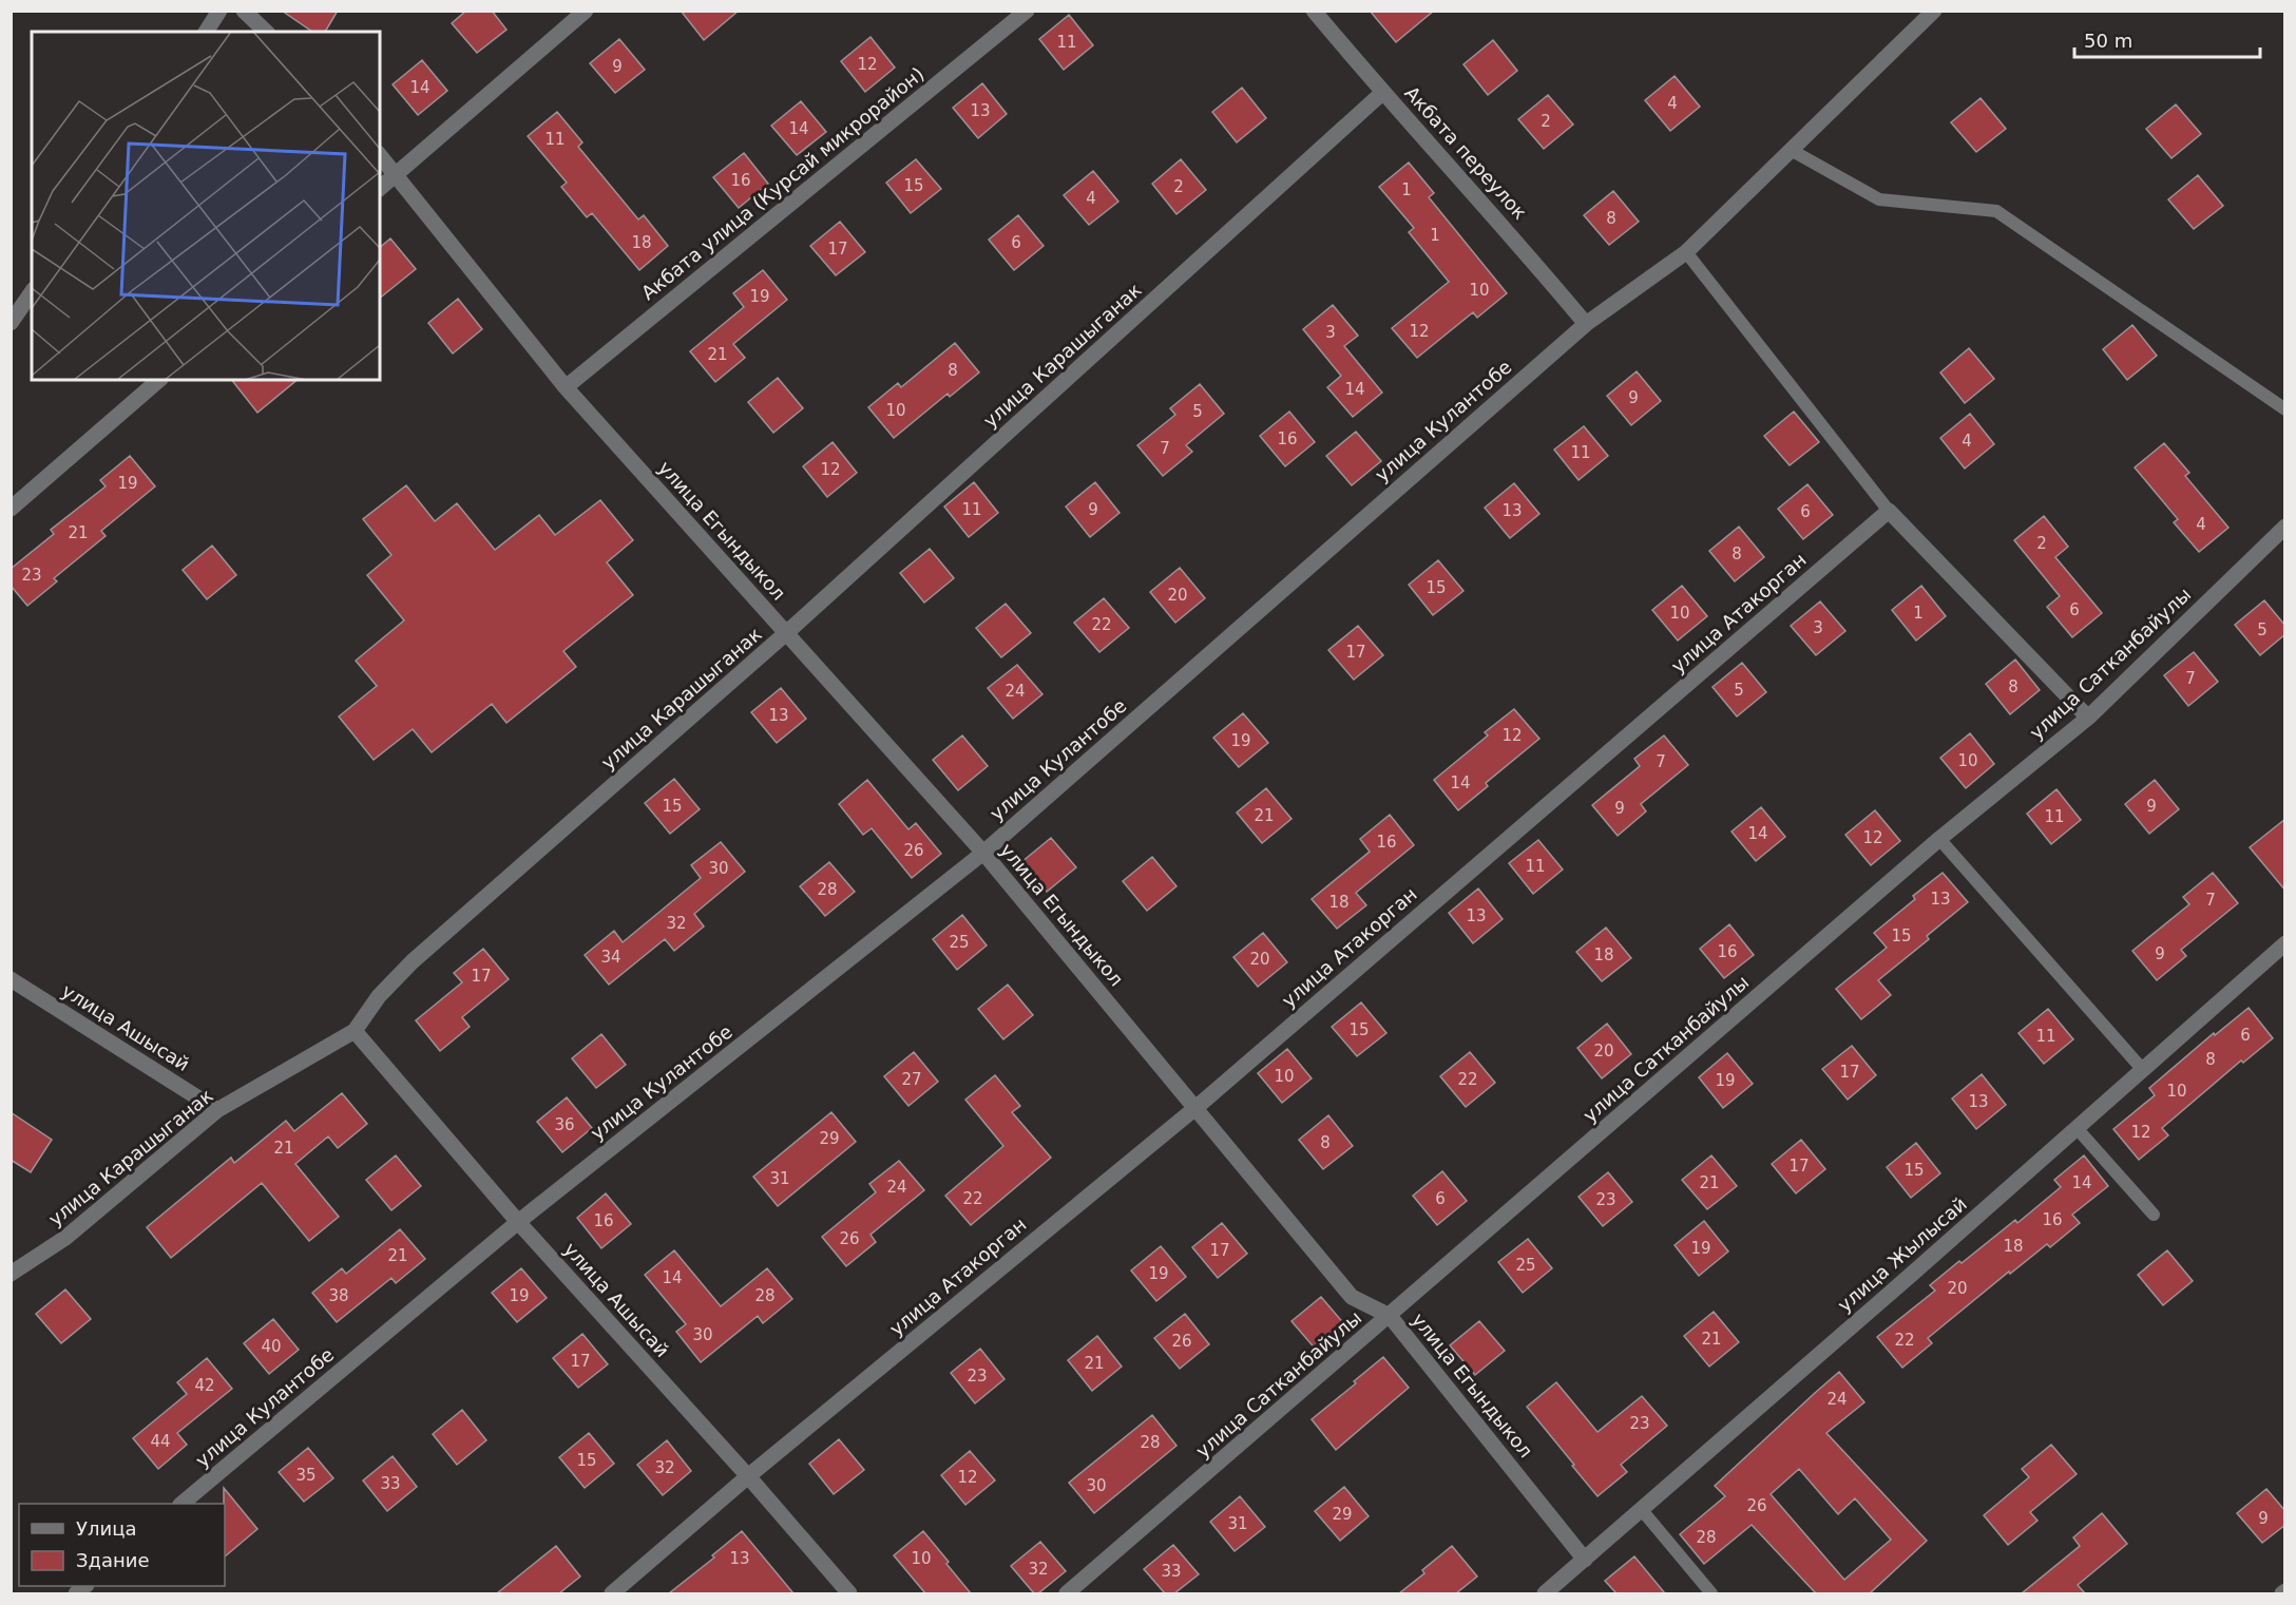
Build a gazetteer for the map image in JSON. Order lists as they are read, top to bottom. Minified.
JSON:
{"streets":{"street":["Акбата переулок","Акбата улица (Курсай микрорайон)","улица Карашыганак","улица Кулантобе","улица Егындыкол","улица Атакорган","улица Сатканбайулы","улица Ашысай","улица Жылысай"]},"crossings":[["Акбата переулок","улица Карашыганак"],["Акбата переулок","улица Кулантобе"],["Акбата улица (Курсай микрорайон)","улица Егындыкол"],["улица Карашыганак","улица Егындыкол"],["улица Карашыганак","улица Ашысай"],["улица Кулантобе","улица Егындыкол"],["улица Кулантобе","улица Ашысай"],["улица Егындыкол","улица Атакорган"],["улица Егындыкол","улица Сатканбайулы"],["улица Егындыкол","улица Жылысай"],["улица Атакорган","улица Ашысай"]],"house_numbers":["11","12","9","14","4","13","2","14","11","16","15","2","1","4","8","1","18","6","17","10","19","12","3","21","8","14","9","10","5","16","4","7","11","12","19","11","9","13","6","4","21","2","8","23","15","20","6","10","1","22","3","5","17","7","8","5","24","13","12","19","10","7","14","15","9","9","21","11","14","12","16","26","11","30","28","13","7","18","13","32","15","25","16","9","18","34","20","17","15","6","11","20","8","17","10","27","22","19","10","13","36","12","29","8","21","17","15","31","21","14","24","22","6","23","16","16","26","18","19","17","21","25","19","14","20","38","19","28","30","21","22","26","40","17","21","23","42","24","23","44","28","15","32","35","12","33","30","26","29","9","31","28","13","10","32","33"],"legend":["Улица","Здание"],"scale_bar":"50 m"}
